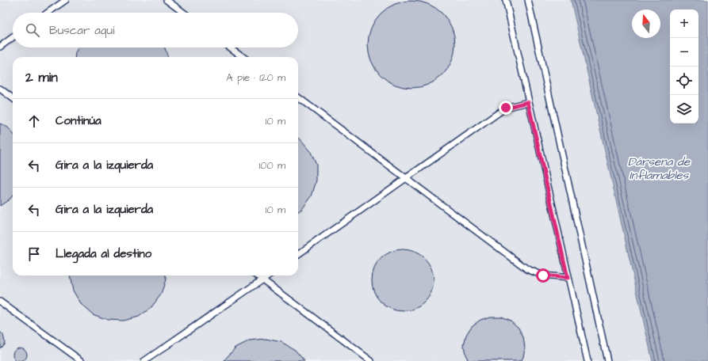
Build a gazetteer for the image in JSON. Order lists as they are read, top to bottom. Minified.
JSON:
{"water":["Dársena de Inflamables"],"north":"top","page":{"map_buttons":["+","−"],"search":"Buscar aquí","heading":["2 min","A pie · 120 m"],"list":[["Continúa","10 m"],["Gira a la izquierda","100 m"],["Gira a la izquierda","10 m"],"Llegada al destino"]}}
